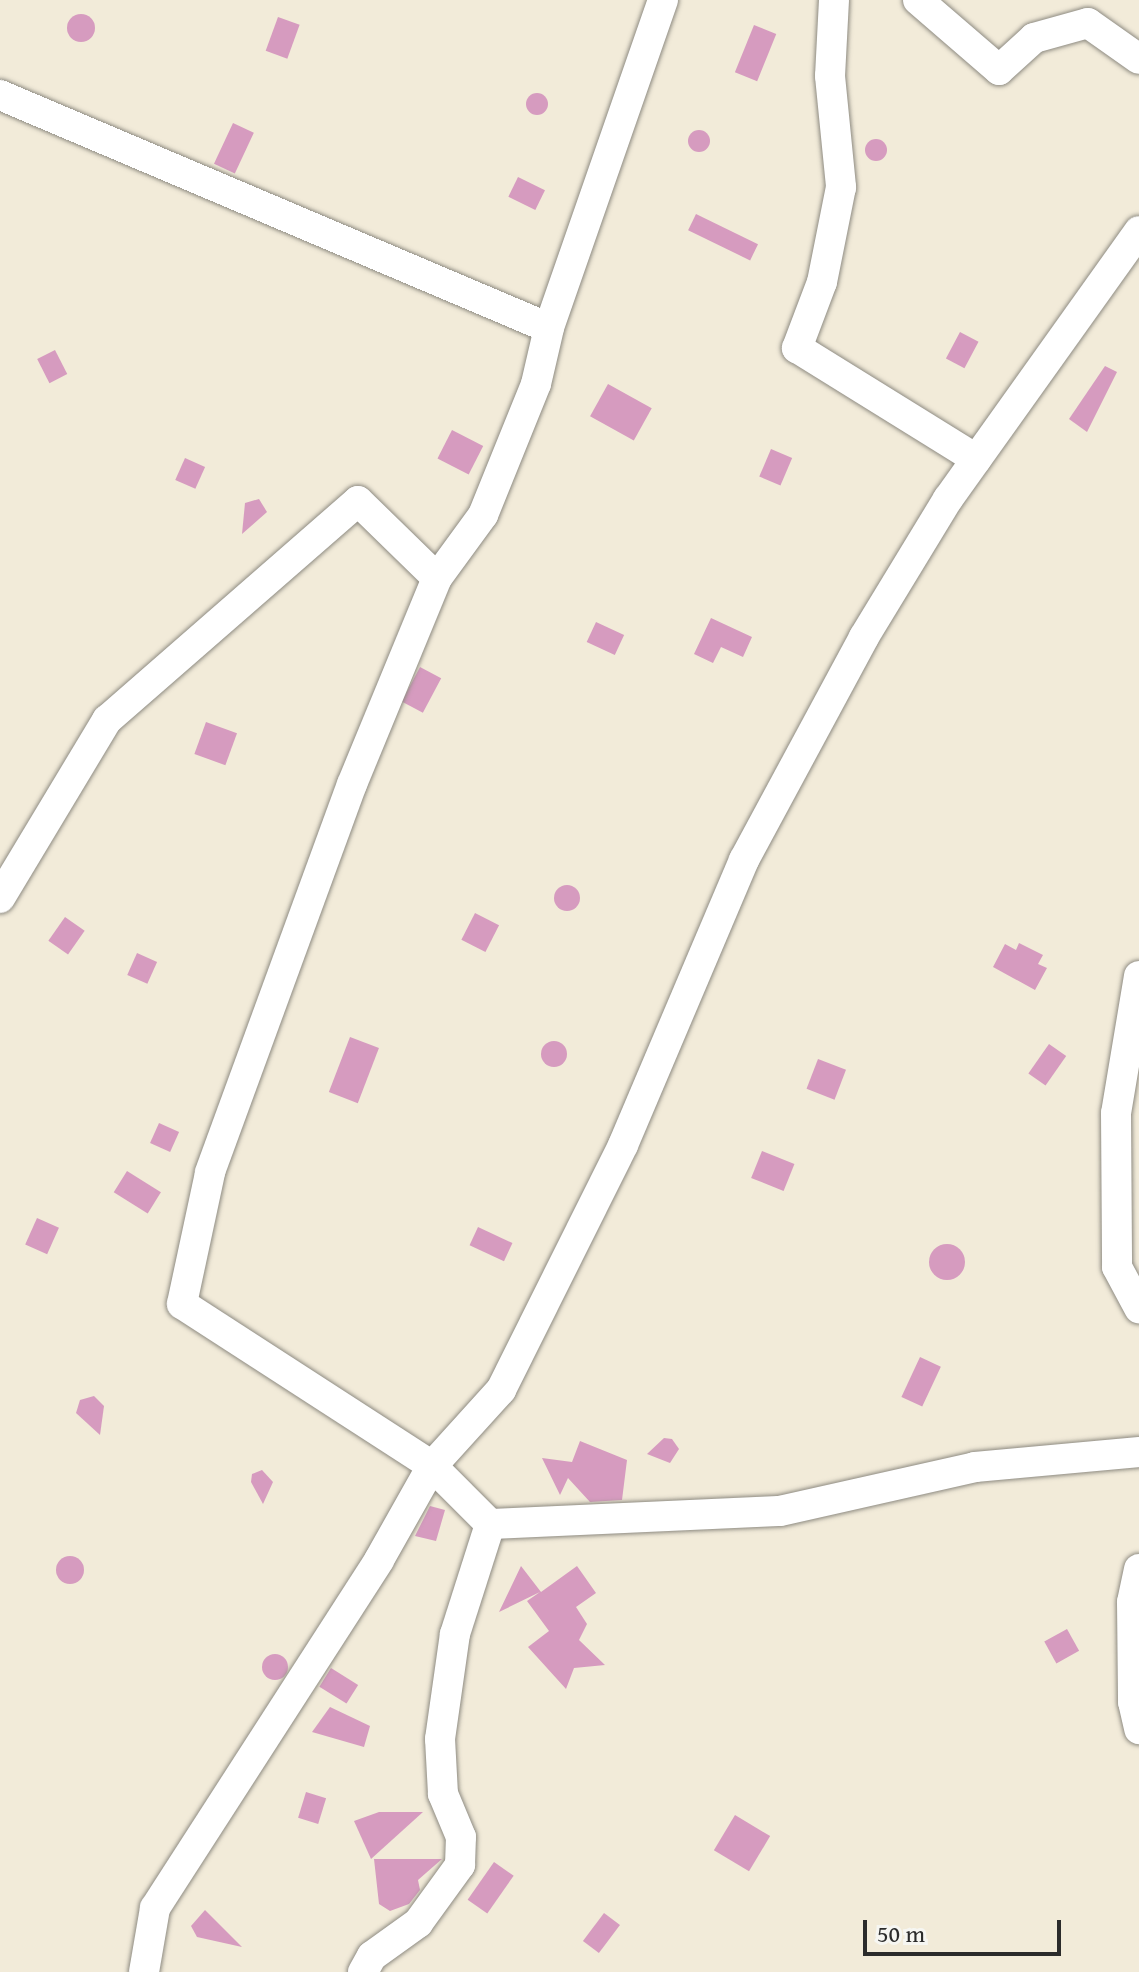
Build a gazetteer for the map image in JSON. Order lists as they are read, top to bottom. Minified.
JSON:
{"scale_bar":"50 m"}
